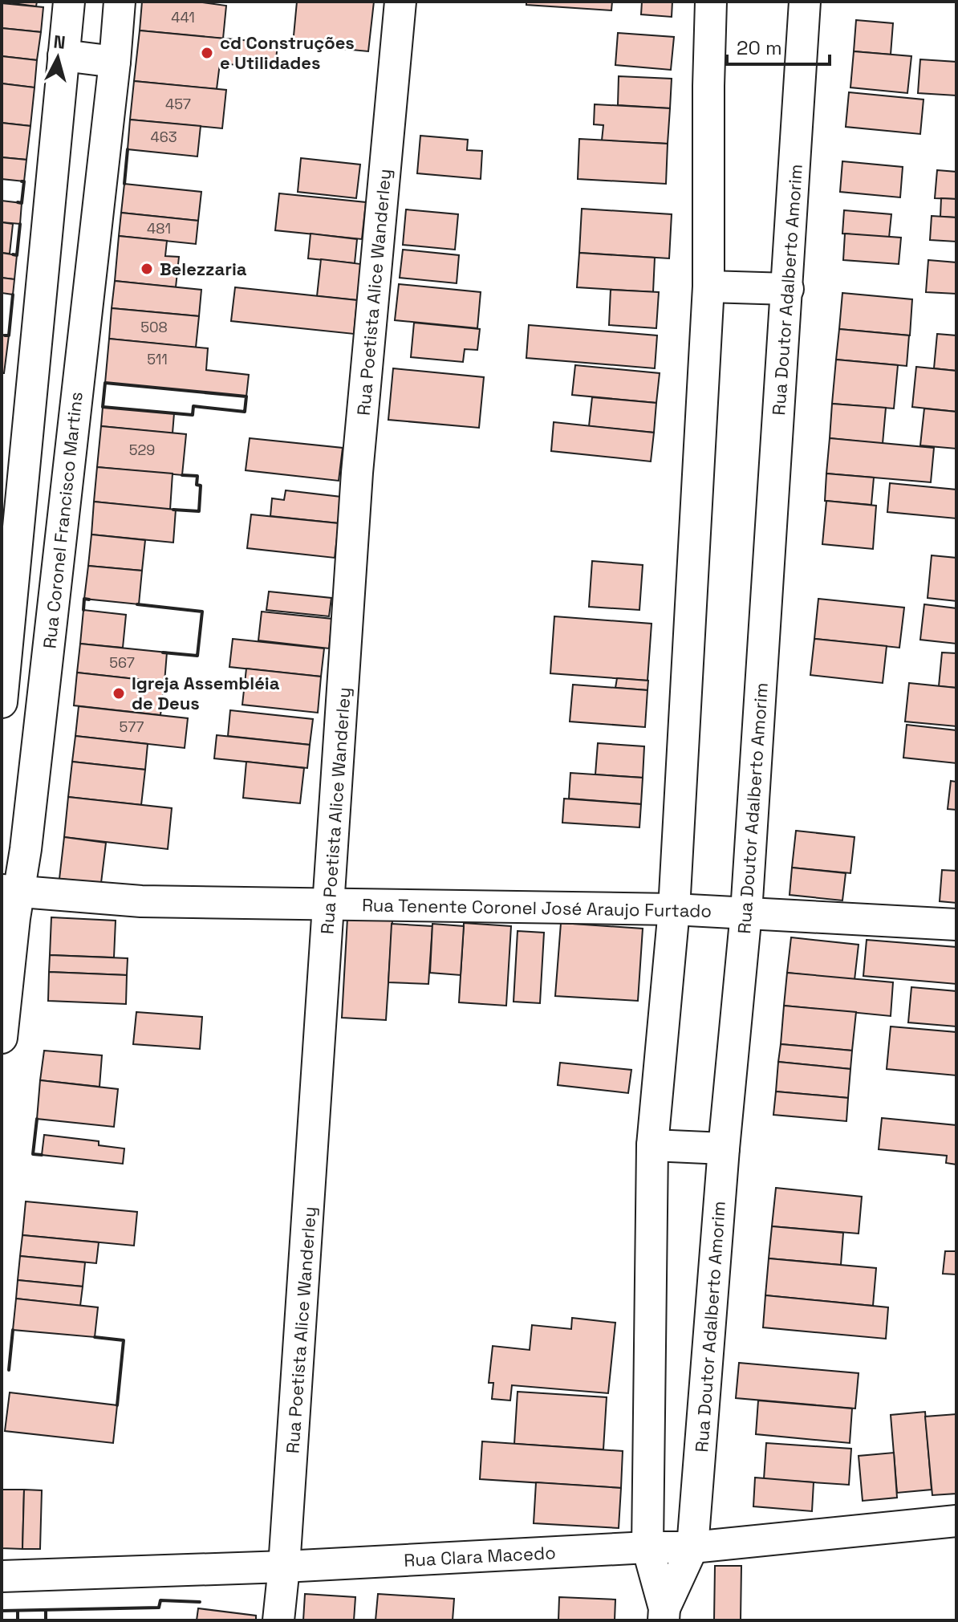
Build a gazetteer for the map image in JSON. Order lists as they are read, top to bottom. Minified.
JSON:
{"streets":{"street":["Rua Doutor Adalberto Amorim","Rua Poetista Alice Wanderley","Rua Coronel Francisco Martins","Rua Tenente Coronel José Araujo Furtado","Rua Clara Macedo"]},"crossings":[["Rua Doutor Adalberto Amorim","Rua Tenente Coronel José Araujo Furtado"],["Rua Doutor Adalberto Amorim","Rua Clara Macedo"],["Rua Poetista Alice Wanderley","Rua Tenente Coronel José Araujo Furtado"],["Rua Poetista Alice Wanderley","Rua Clara Macedo"],["Rua Coronel Francisco Martins","Rua Tenente Coronel José Araujo Furtado"]],"places":["cd Construções e Utilidades","Belezzaria","Igreja Assembléia de Deus"],"house_numbers":["441","457","463","481","508","511","529","567","577"],"scale_bar":"20 m","north":"top"}
